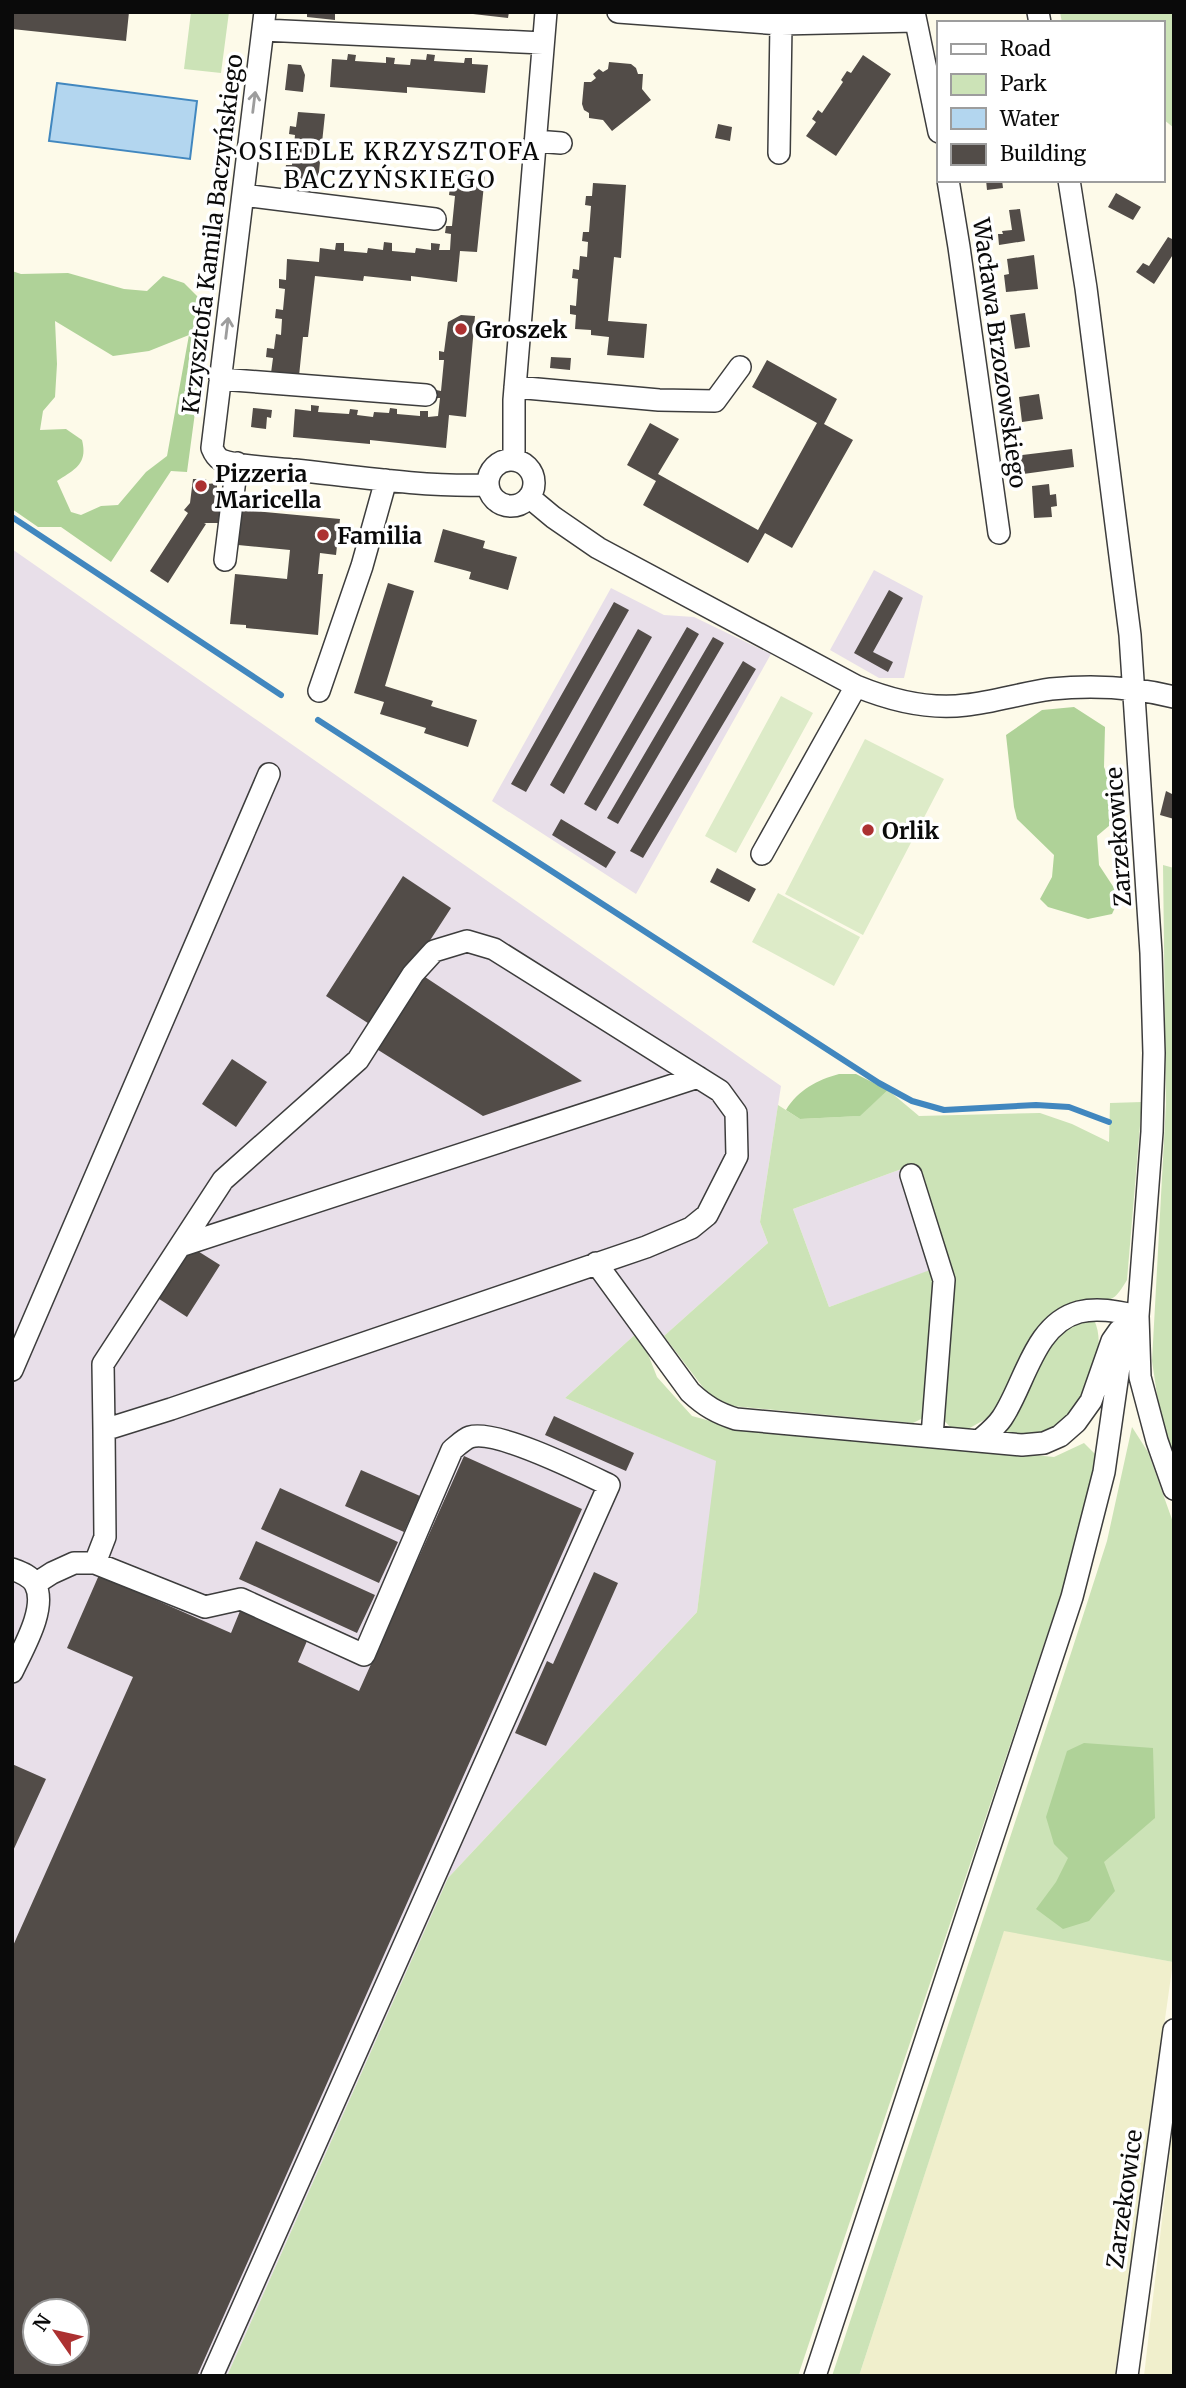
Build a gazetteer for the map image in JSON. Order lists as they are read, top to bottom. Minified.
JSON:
{"streets":{"street":["Krzysztofa Kamila Baczyńskiego","Wacława Brzozowskiego","Zarzekowice"]},"one_way":["Krzysztofa Kamila Baczyńskiego"],"districts":["OSIEDLE KRZYSZTOFA BACZYŃSKIEGO"],"places":["Groszek","Pizzeria Maricella","Familia","Orlik"],"legend":["Road","Park","Water","Building"],"north":"top left"}
